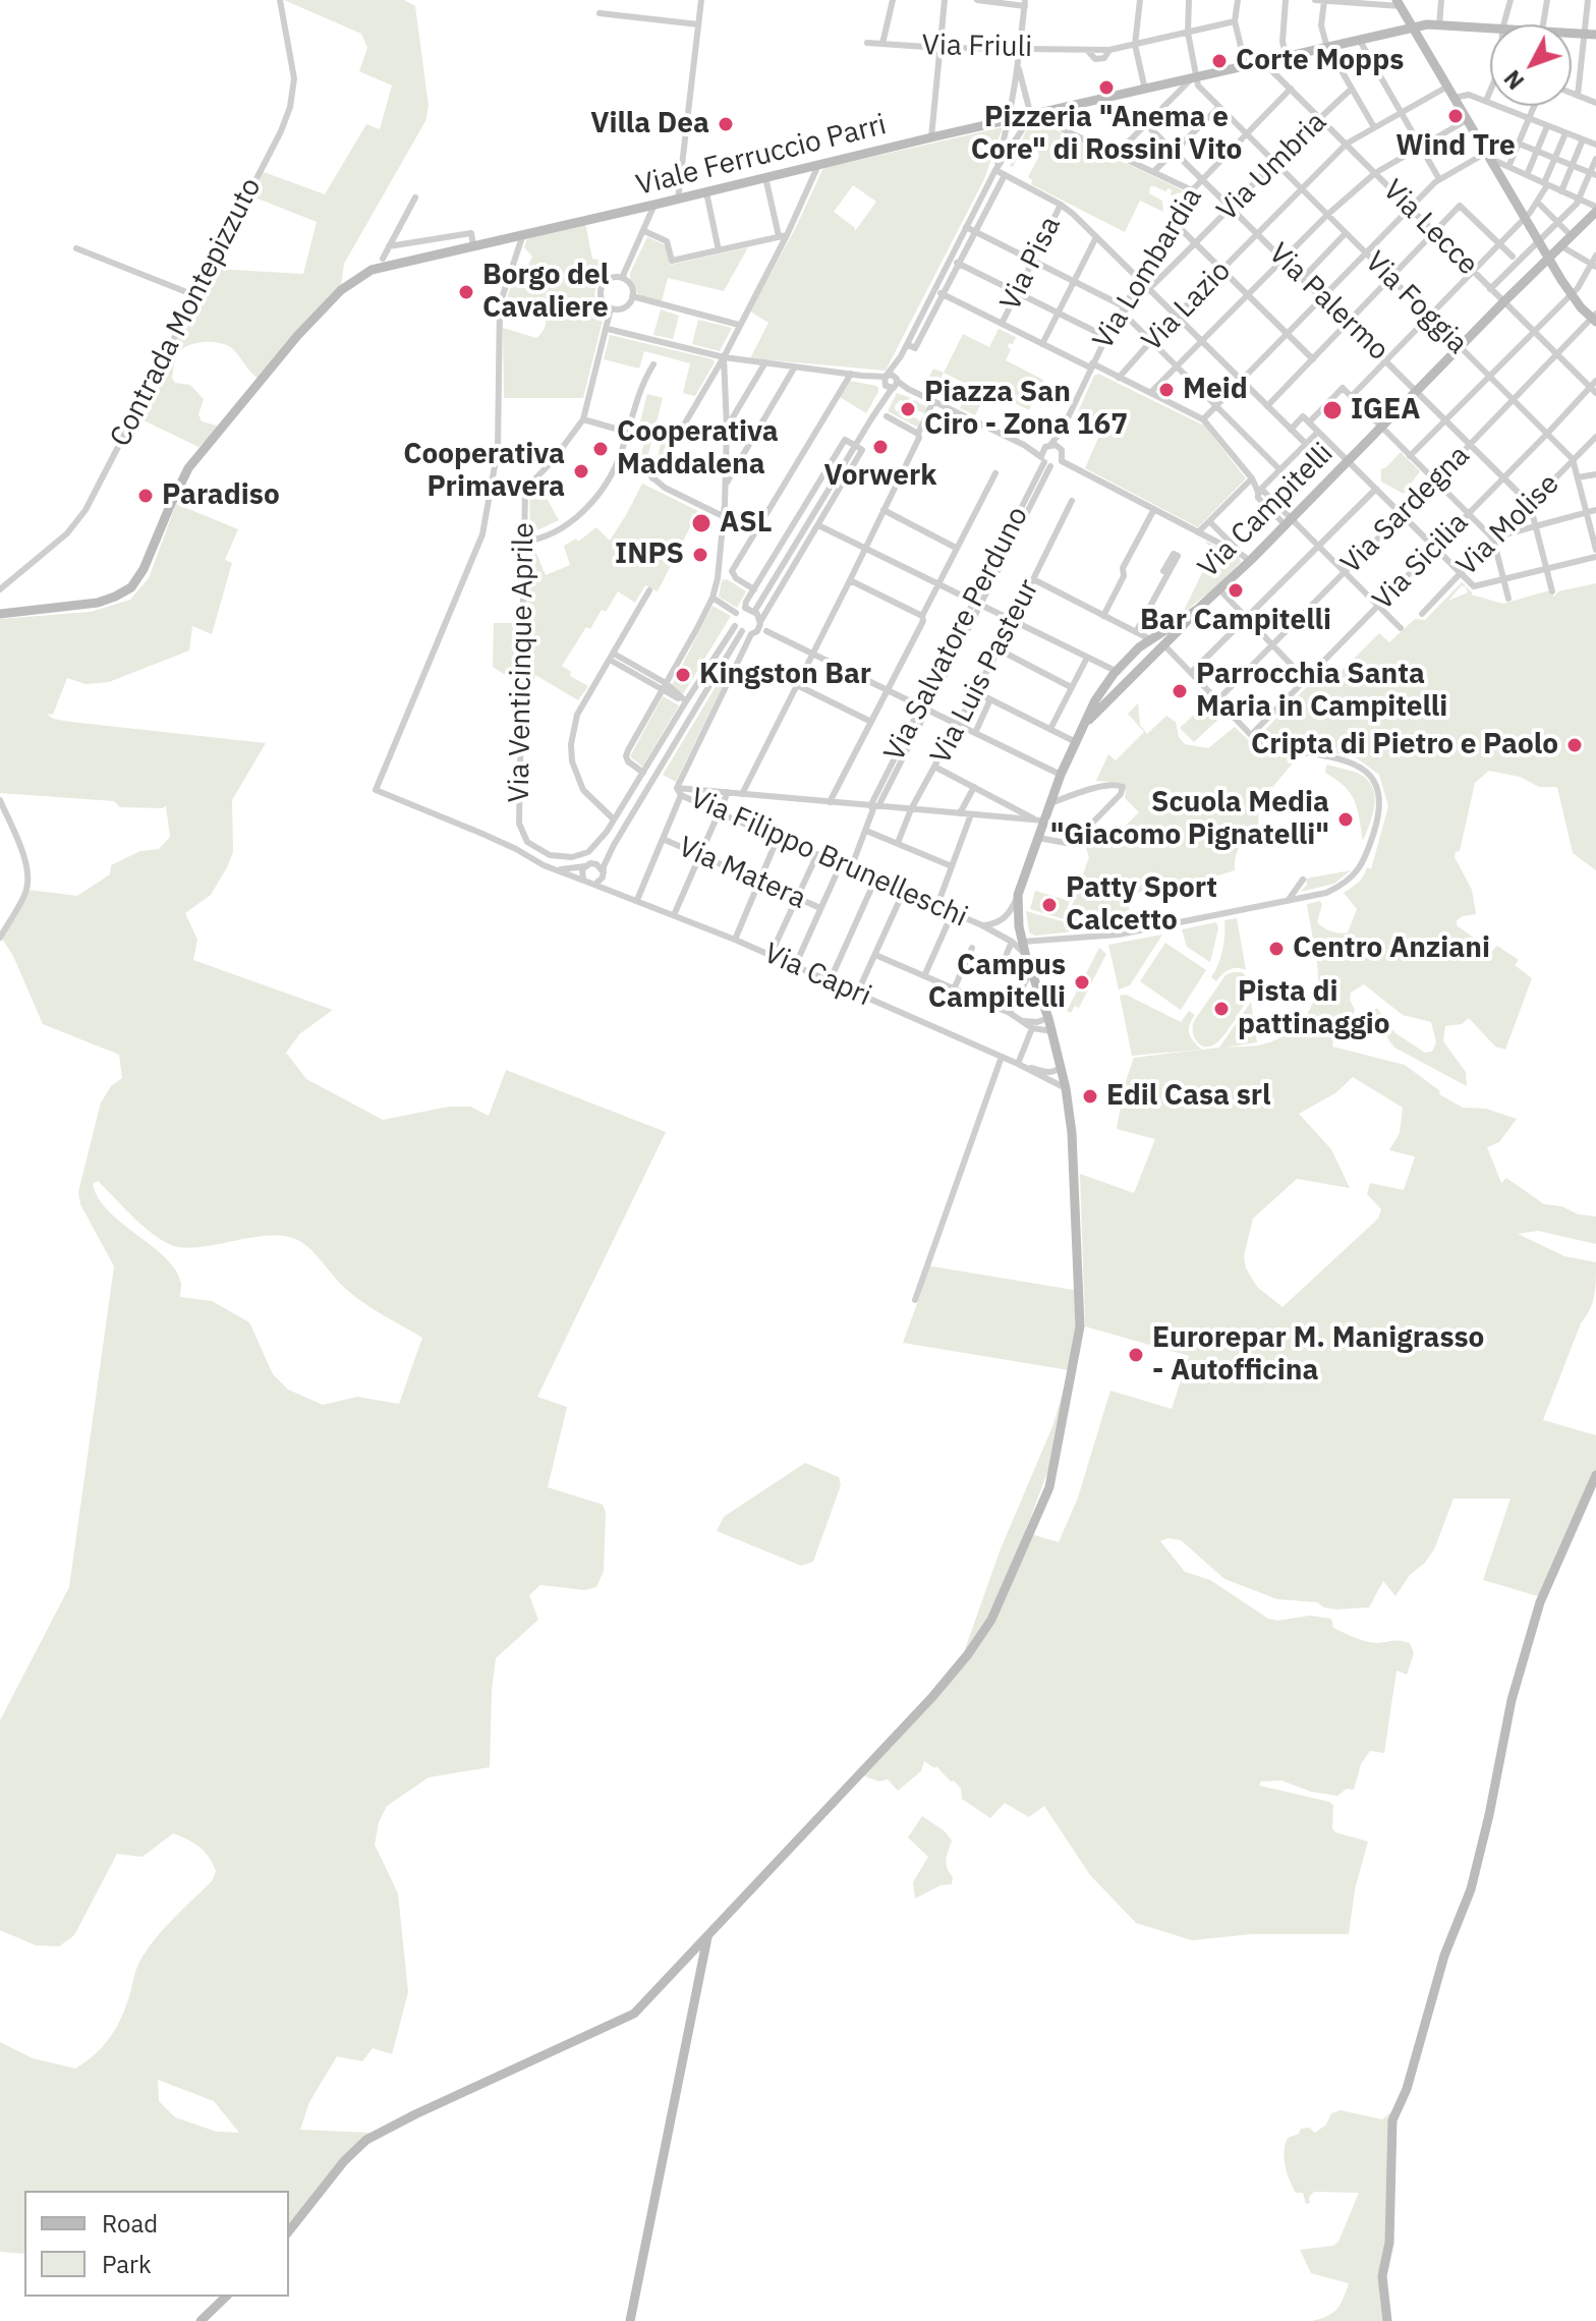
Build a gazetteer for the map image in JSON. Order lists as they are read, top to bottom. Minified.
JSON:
{"streets":{"street":["Via Friuli","Viale Ferruccio Parri","Via Umbria","Via Lecce","Via Pisa","Via Lombardia","Via Palermo","Via Foggia","Via Lazio","Contrada Montepizzuto","Via Sardegna","Via Campitelli","Via Molise","Via Sicilia","Via Salvatore Perduno","Via Venticinque Aprile","Via Luis Pasteur","Via Filippo Brunelleschi","Via Matera","Via Capri"]},"crossings":[["Viale Ferruccio Parri","Via Lecce"],["Viale Ferruccio Parri","Via Foggia"],["Via Umbria","Via Lecce"],["Via Umbria","Via Lombardia"],["Via Umbria","Via Palermo"],["Via Umbria","Via Foggia"],["Via Lecce","Via Lombardia"],["Via Lecce","Via Lazio"],["Via Lecce","Via Sardegna"],["Via Lecce","Via Campitelli"],["Via Lecce","Via Sicilia"],["Via Lombardia","Via Palermo"],["Via Lombardia","Via Foggia"],["Via Lombardia","Via Salvatore Perduno"],["Via Palermo","Via Lazio"],["Via Palermo","Via Sardegna"],["Via Palermo","Via Campitelli"],["Via Palermo","Via Molise"],["Via Palermo","Via Sicilia"],["Via Foggia","Via Lazio"],["Via Foggia","Via Sardegna"],["Via Foggia","Via Campitelli"],["Via Foggia","Via Molise"],["Via Foggia","Via Sicilia"],["Via Salvatore Perduno","Via Filippo Brunelleschi"]],"places":["Corte Mopps","Pizzeria \"Anema e Core\" di Rossini Vito","Wind Tre","Villa Dea","Borgo del Cavaliere","Meid","Piazza San Ciro - Zona 167","IGEA","Vorwerk","Cooperativa Maddalena","Cooperativa Primavera","Paradiso","ASL","INPS","Bar Campitelli","Kingston Bar","Parrocchia Santa Maria in Campitelli","Cripta di Pietro e Paolo","Scuola Media \"Giacomo Pignatelli\"","Patty Sport Calcetto","Centro Anziani","Campus Campitelli","Pista di pattinaggio","Edil Casa srl","Eurorepar M. Manigrasso - Autofficina"],"legend":["Road","Park"],"north":"bottom left"}
